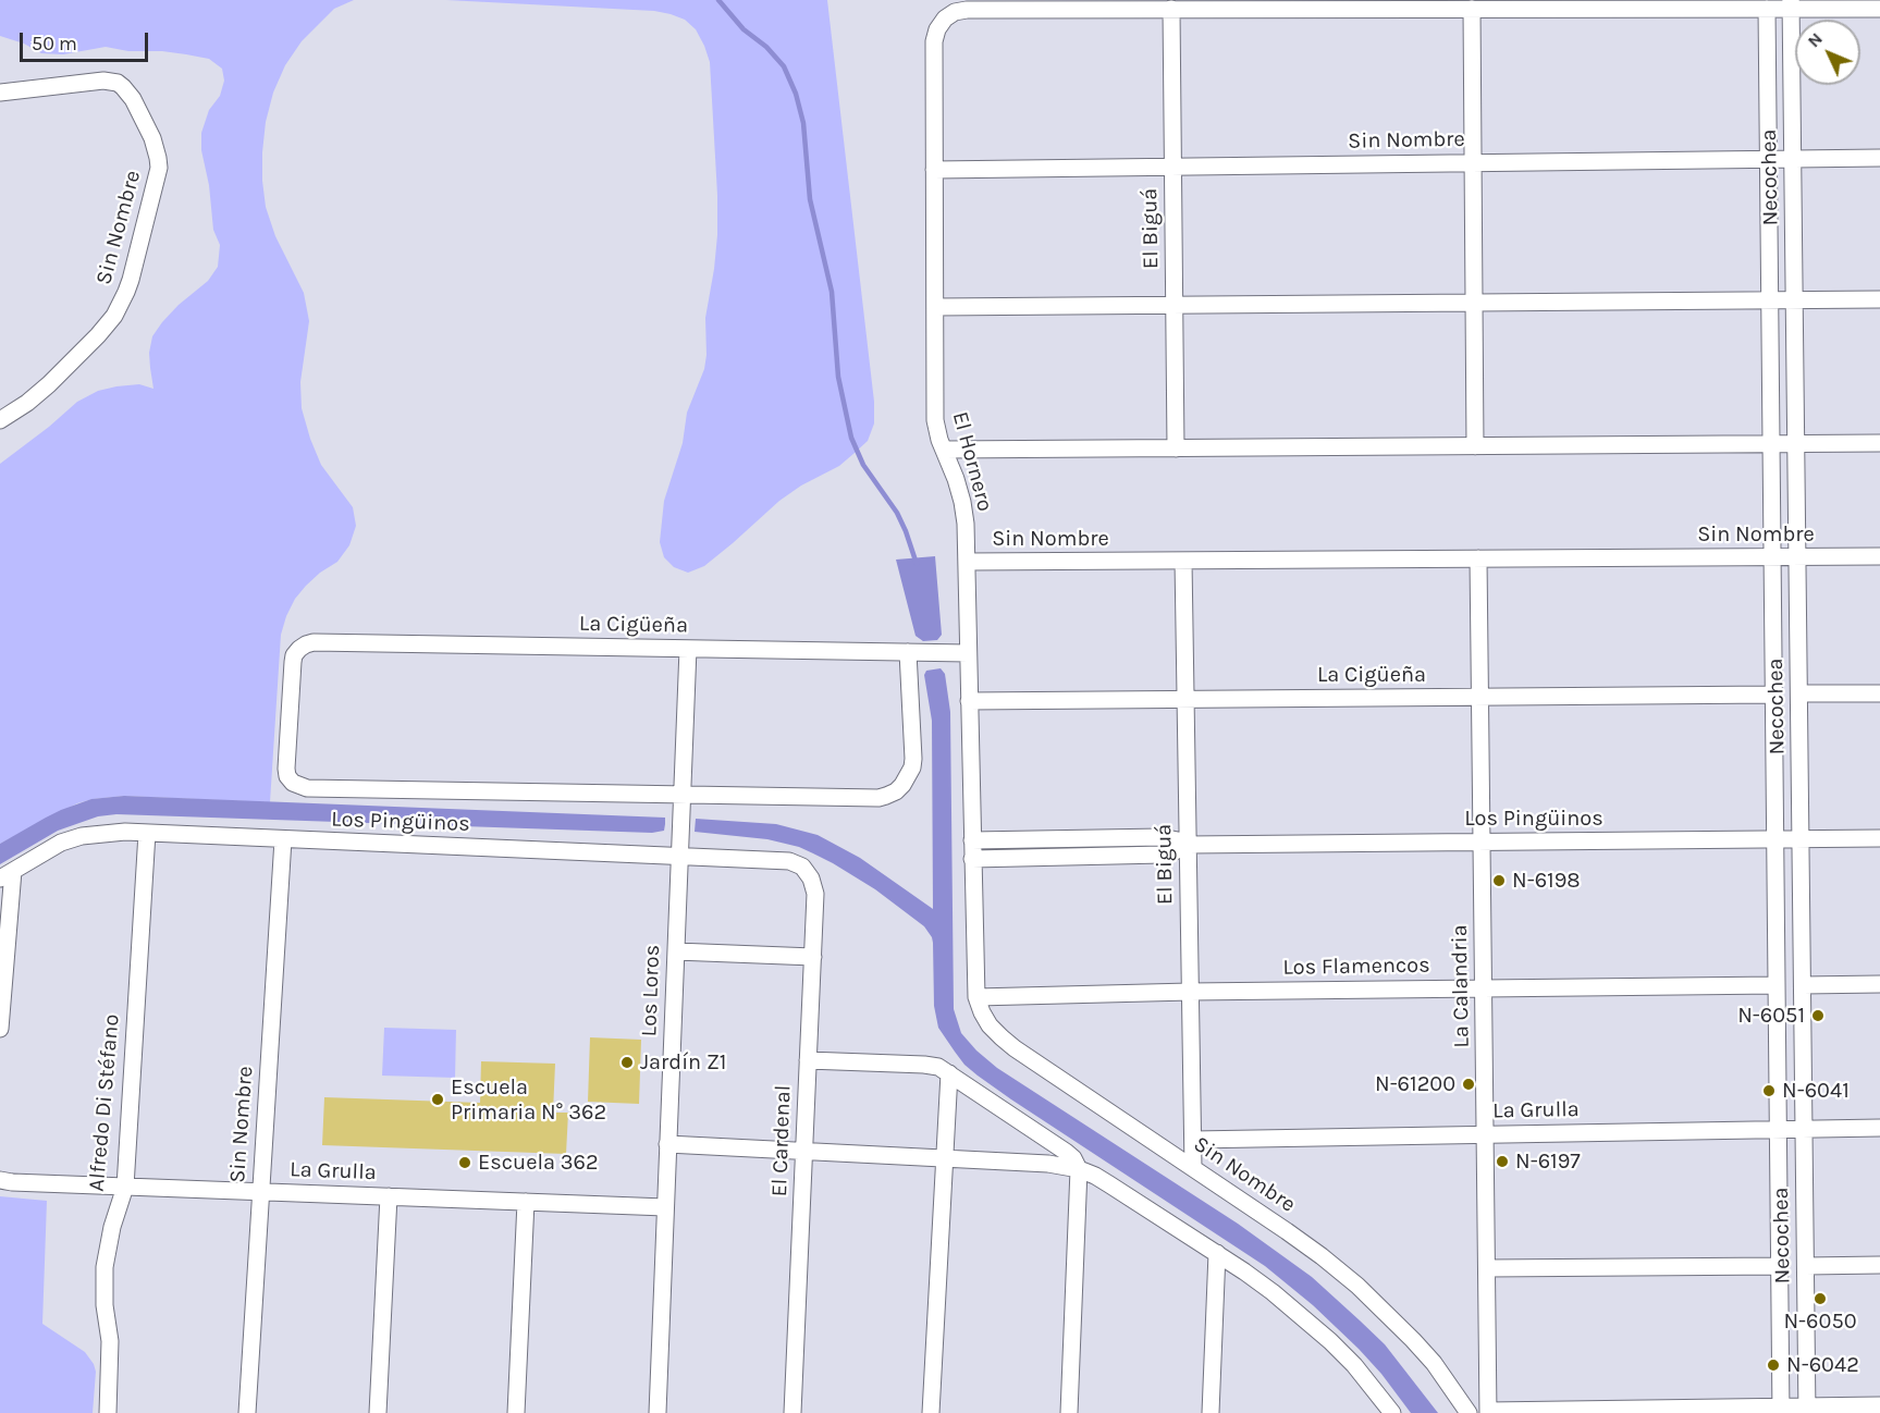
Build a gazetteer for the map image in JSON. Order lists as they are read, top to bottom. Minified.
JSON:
{"streets":{"street":["Sin Nombre","Necochea","El Biguá","El Hornero","La Cigüeña","Los Pingüinos","Los Flamencos","La Calandria","Los Loros","Alfredo Di Stéfano","La Grulla","El Cardenal"]},"crossings":[["Sin Nombre","Necochea"],["Sin Nombre","El Biguá"],["Sin Nombre","El Hornero"],["Sin Nombre","Los Pingüinos"],["Sin Nombre","Los Flamencos"],["Sin Nombre","La Calandria"],["Sin Nombre","La Grulla"],["Necochea","La Cigüeña"],["Necochea","Los Pingüinos"],["Necochea","Los Flamencos"],["Necochea","La Grulla"],["El Biguá","El Hornero"],["El Biguá","La Cigüeña"],["El Biguá","Los Pingüinos"],["El Biguá","Los Flamencos"],["El Biguá","La Grulla"],["El Hornero","La Cigüeña"],["El Hornero","Los Pingüinos"],["El Hornero","Los Flamencos"],["La Cigüeña","Los Pingüinos"],["La Cigüeña","La Calandria"],["La Cigüeña","Los Loros"],["Los Pingüinos","La Calandria"],["Los Pingüinos","Los Loros"],["Los Pingüinos","Alfredo Di Stéfano"],["Los Pingüinos","El Cardenal"],["Los Flamencos","La Calandria"],["La Calandria","La Grulla"],["Los Loros","La Grulla"],["Alfredo Di Stéfano","La Grulla"]],"places":["N-6198","N-6051","Jardín Z1","N-61200","N-6041","Escuela Primaria N° 362","N-6197","Escuela 362","N-6050","N-6042"],"scale_bar":"50 m","north":"top left"}
